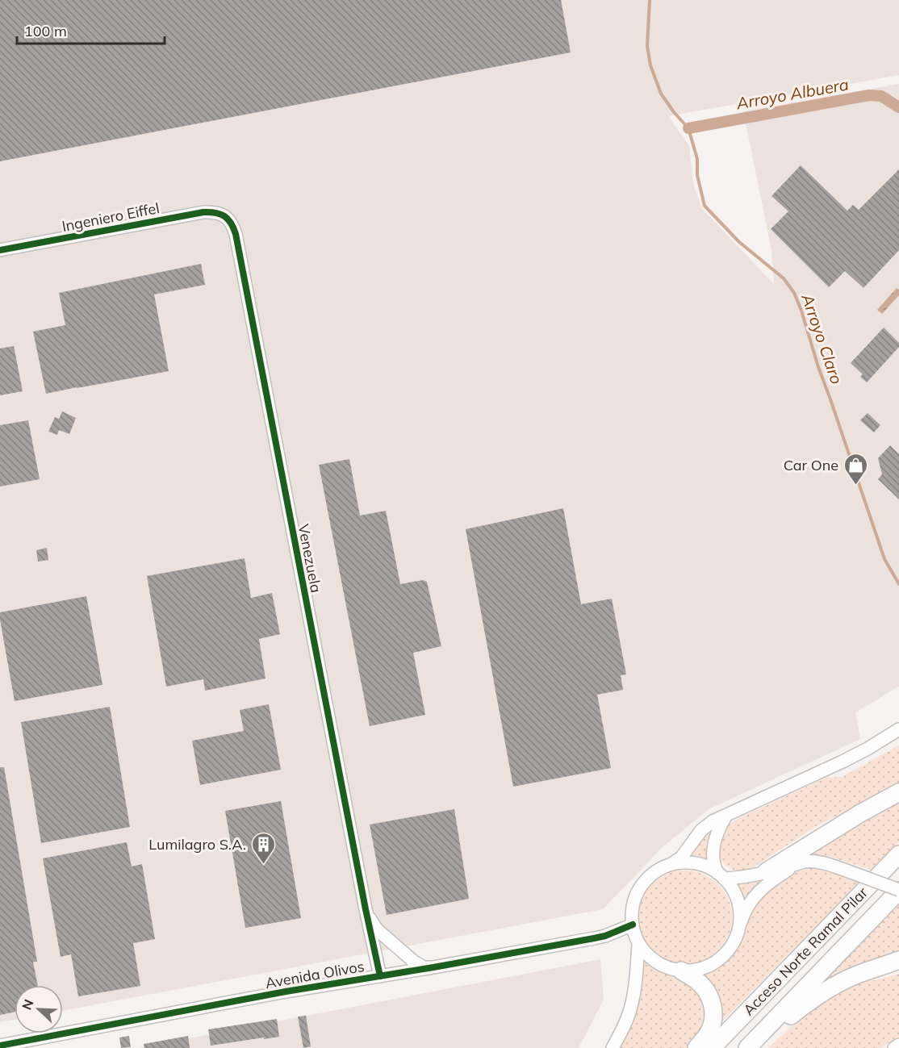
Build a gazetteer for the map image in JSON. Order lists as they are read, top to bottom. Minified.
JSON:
{"streets":{"highway":["Acceso Norte Ramal Pilar"],"street":["Ingeniero Eiffel","Venezuela","Avenida Olivos"]},"crossings":[["Ingeniero Eiffel","Venezuela"],["Venezuela","Avenida Olivos"]],"water":["Arroyo Albuera","Arroyo Claro"],"places":{"shop":["Car One"],"building":["Lumilagro S.A."]},"scale_bar":"100 m","north":"top left"}
